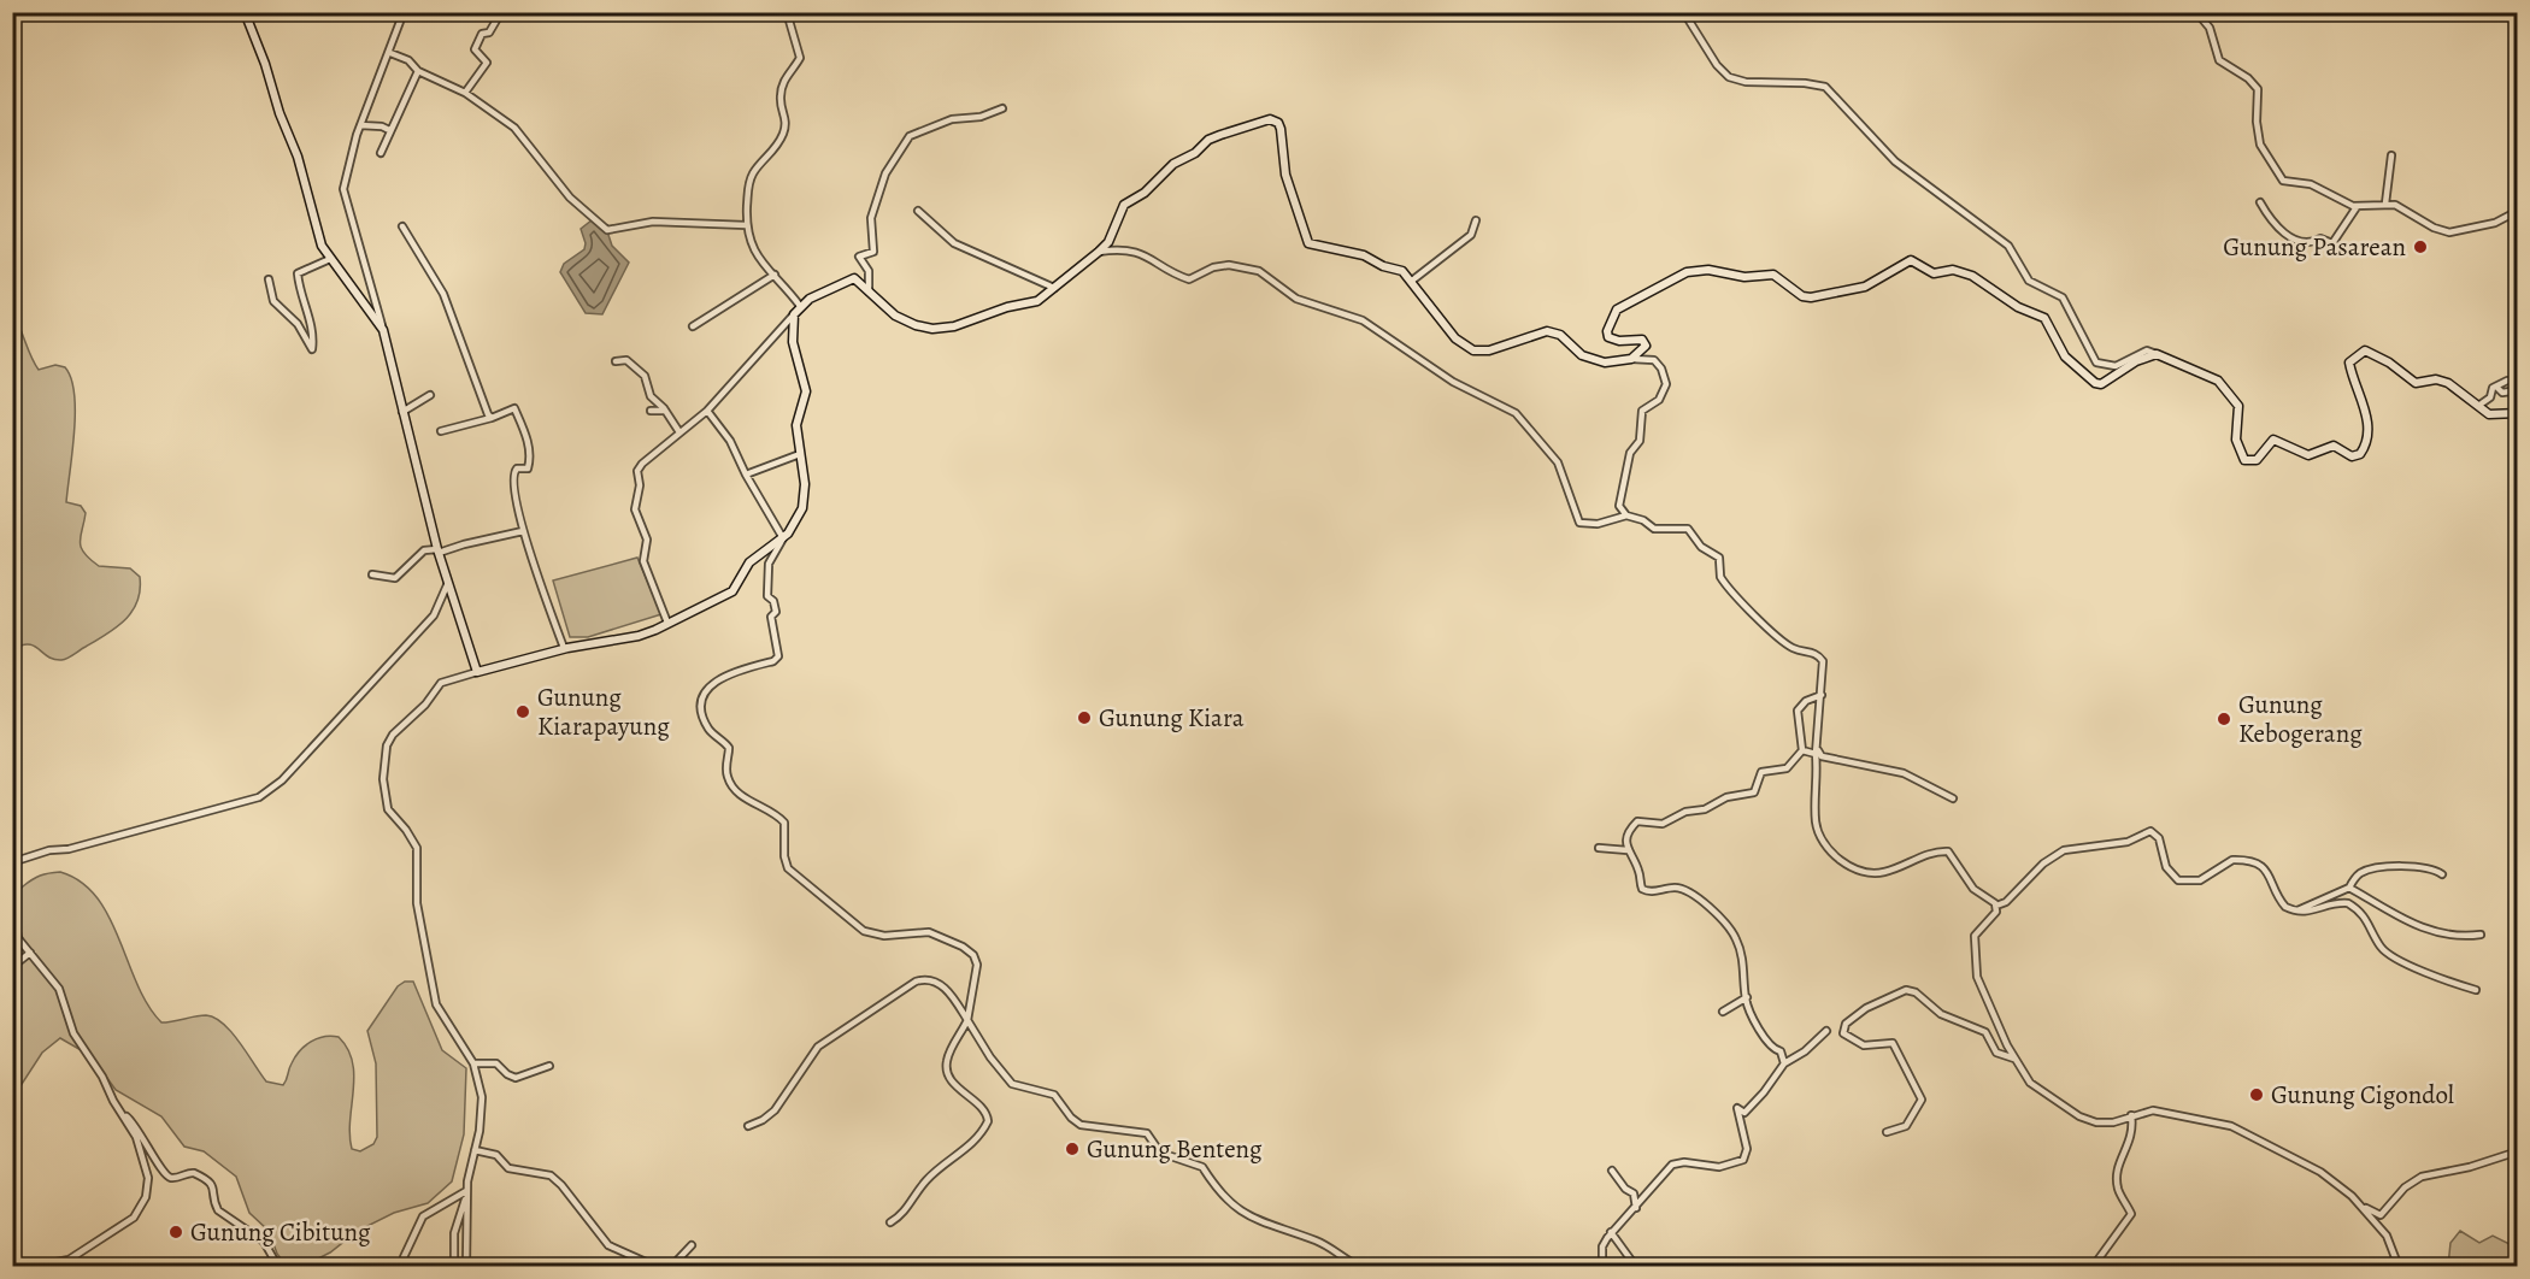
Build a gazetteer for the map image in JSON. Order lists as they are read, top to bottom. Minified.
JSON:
{"places":["Gunung Pasarean","Gunung Kiarapayung","Gunung Kiara","Gunung Kebogerang","Gunung Cigondol","Gunung Benteng","Gunung Cibitung"]}
